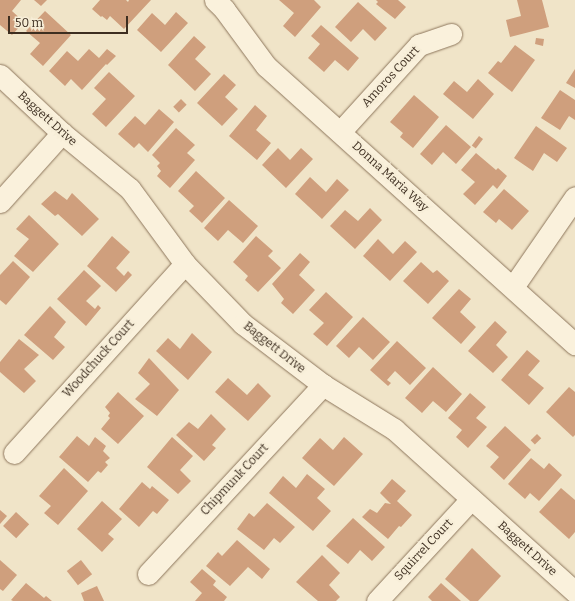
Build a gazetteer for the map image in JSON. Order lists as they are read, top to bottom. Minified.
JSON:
{"streets":{"street":["Amoros Court","Baggett Drive","Donna Maria Way","Woodchuck Court","Chipmunk Court","Squirrel Court"]},"crossings":[["Amoros Court","Donna Maria Way"],["Baggett Drive","Woodchuck Court"],["Baggett Drive","Chipmunk Court"],["Baggett Drive","Squirrel Court"]],"scale_bar":"50 m"}
